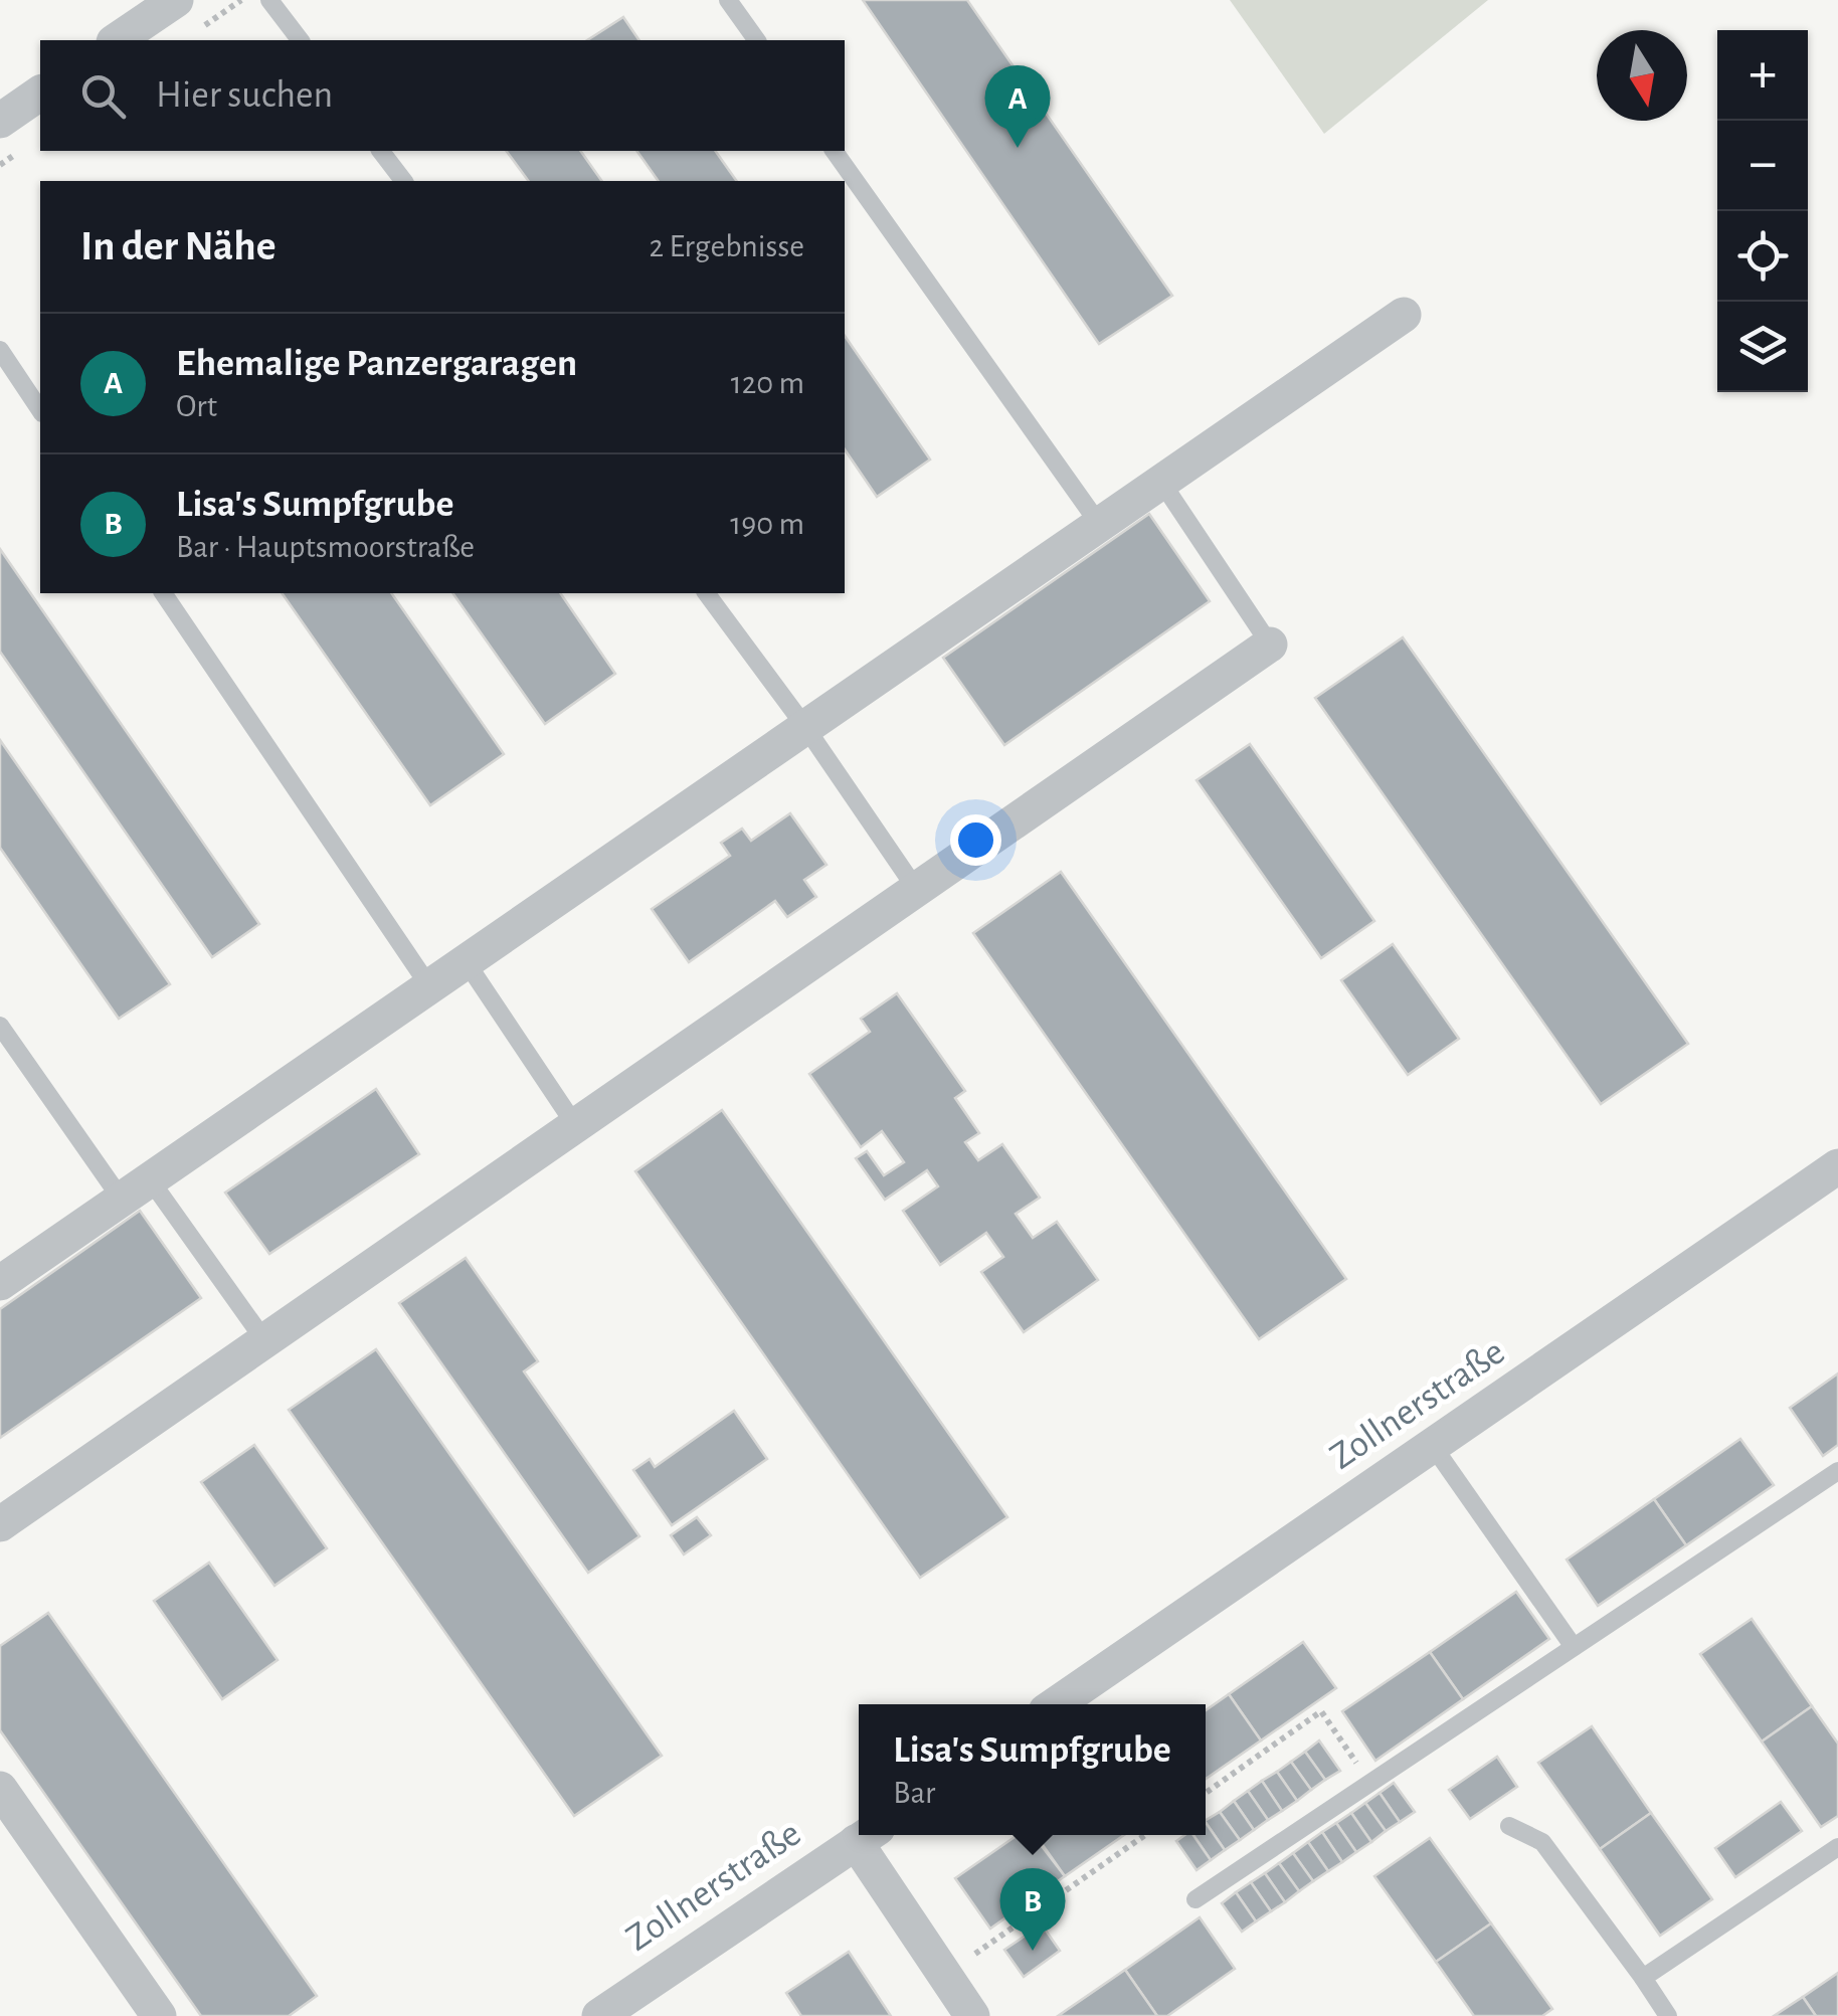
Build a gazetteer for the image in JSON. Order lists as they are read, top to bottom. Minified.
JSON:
{"streets":{"street":["Zollnerstraße"]},"north":"bottom","page":{"map_buttons":["+","−"],"search":"Hier suchen","pins":["A","B"],"heading":["In der Nähe","2 Ergebnisse"],"list":[{"mark":"A","name":"Ehemalige Panzergaragen","note":"Ort","value":"120 m"},{"mark":"B","name":"Lisa's Sumpfgrube","note":"Bar · Hauptsmoorstraße","value":"190 m"}],"popup":["Lisa's Sumpfgrube","Bar"]}}
